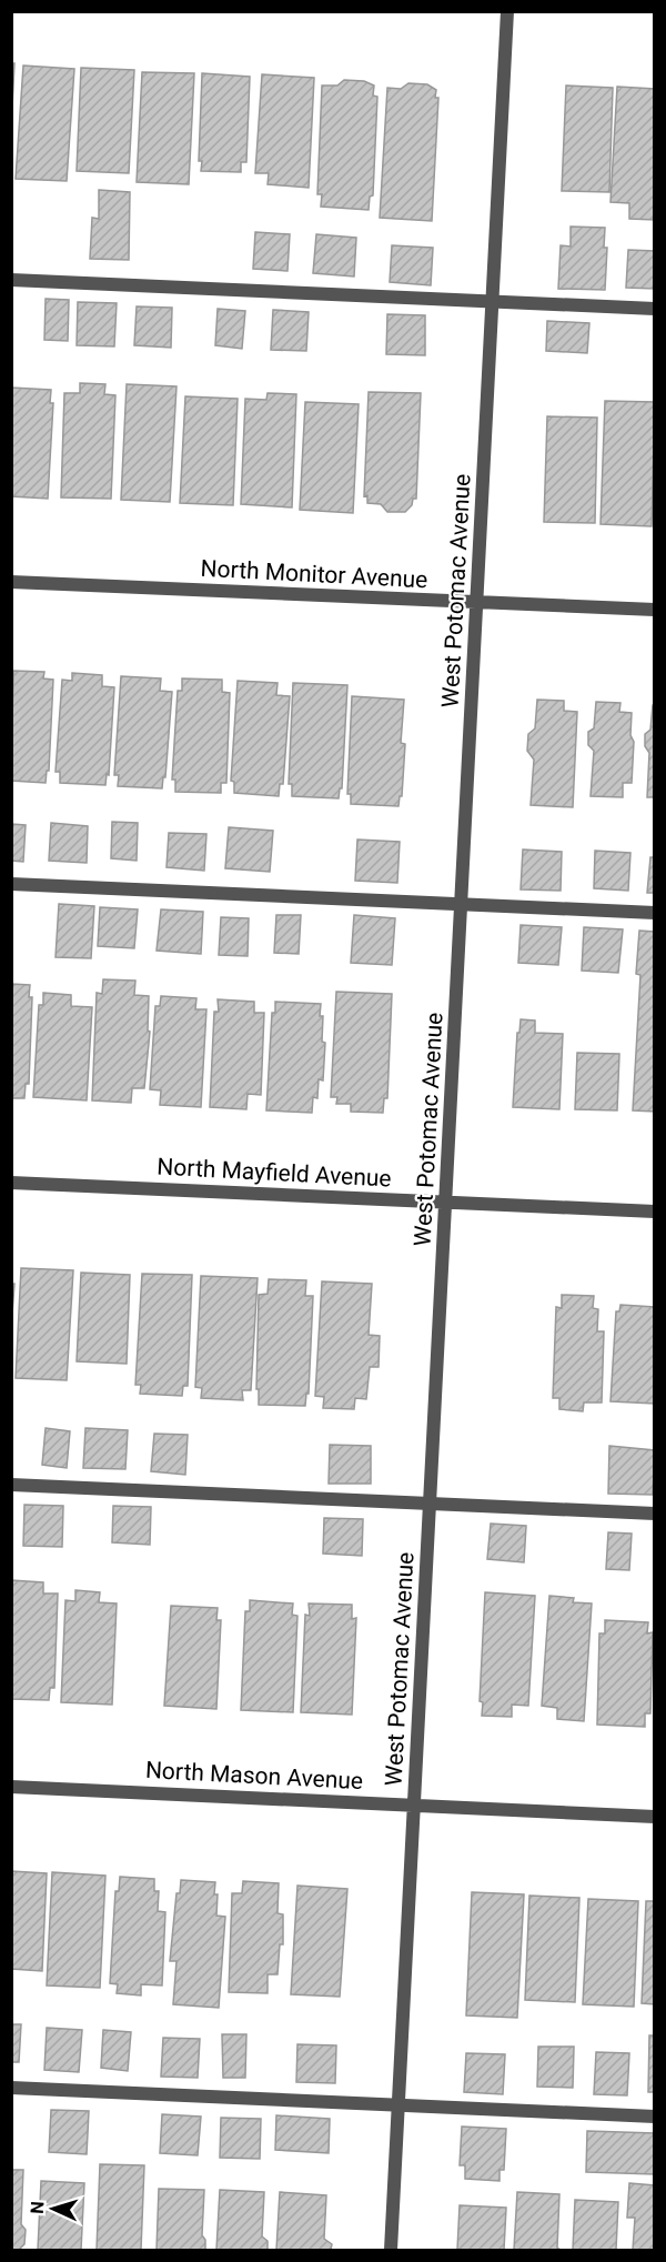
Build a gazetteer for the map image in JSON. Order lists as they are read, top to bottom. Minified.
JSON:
{"streets":{"street":["North Monitor Avenue","West Potomac Avenue","North Mayfield Avenue","North Mason Avenue"]},"crossings":[["North Monitor Avenue","West Potomac Avenue"],["West Potomac Avenue","North Mayfield Avenue"],["West Potomac Avenue","North Mason Avenue"]],"north":"left"}
